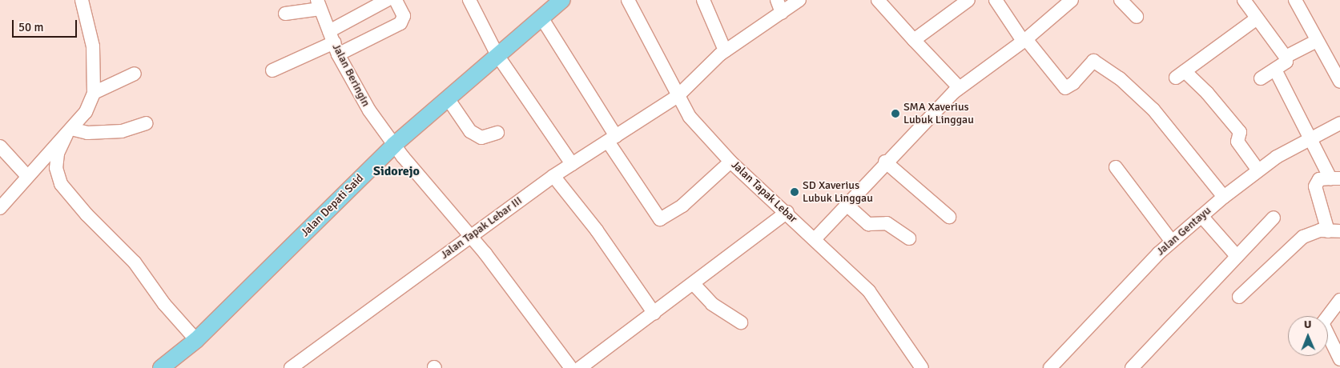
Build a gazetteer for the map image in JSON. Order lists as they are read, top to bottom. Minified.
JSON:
{"streets":{"main road":["Jalan Depati Said"],"street":["Jalan Beringin","Jalan Tapak Lebar","Jalan Tapak Lebar III","Jalan Gentayu"]},"crossings":[["Jalan Beringin","Jalan Depati Said"],["Jalan Beringin","Jalan Tapak Lebar III"],["Jalan Tapak Lebar","Jalan Tapak Lebar III"]],"districts":["Sidorejo"],"places":["SMA Xaverius Lubuk Linggau","SD Xaverius Lubuk Linggau"],"scale_bar":"50 m","north":"top"}
